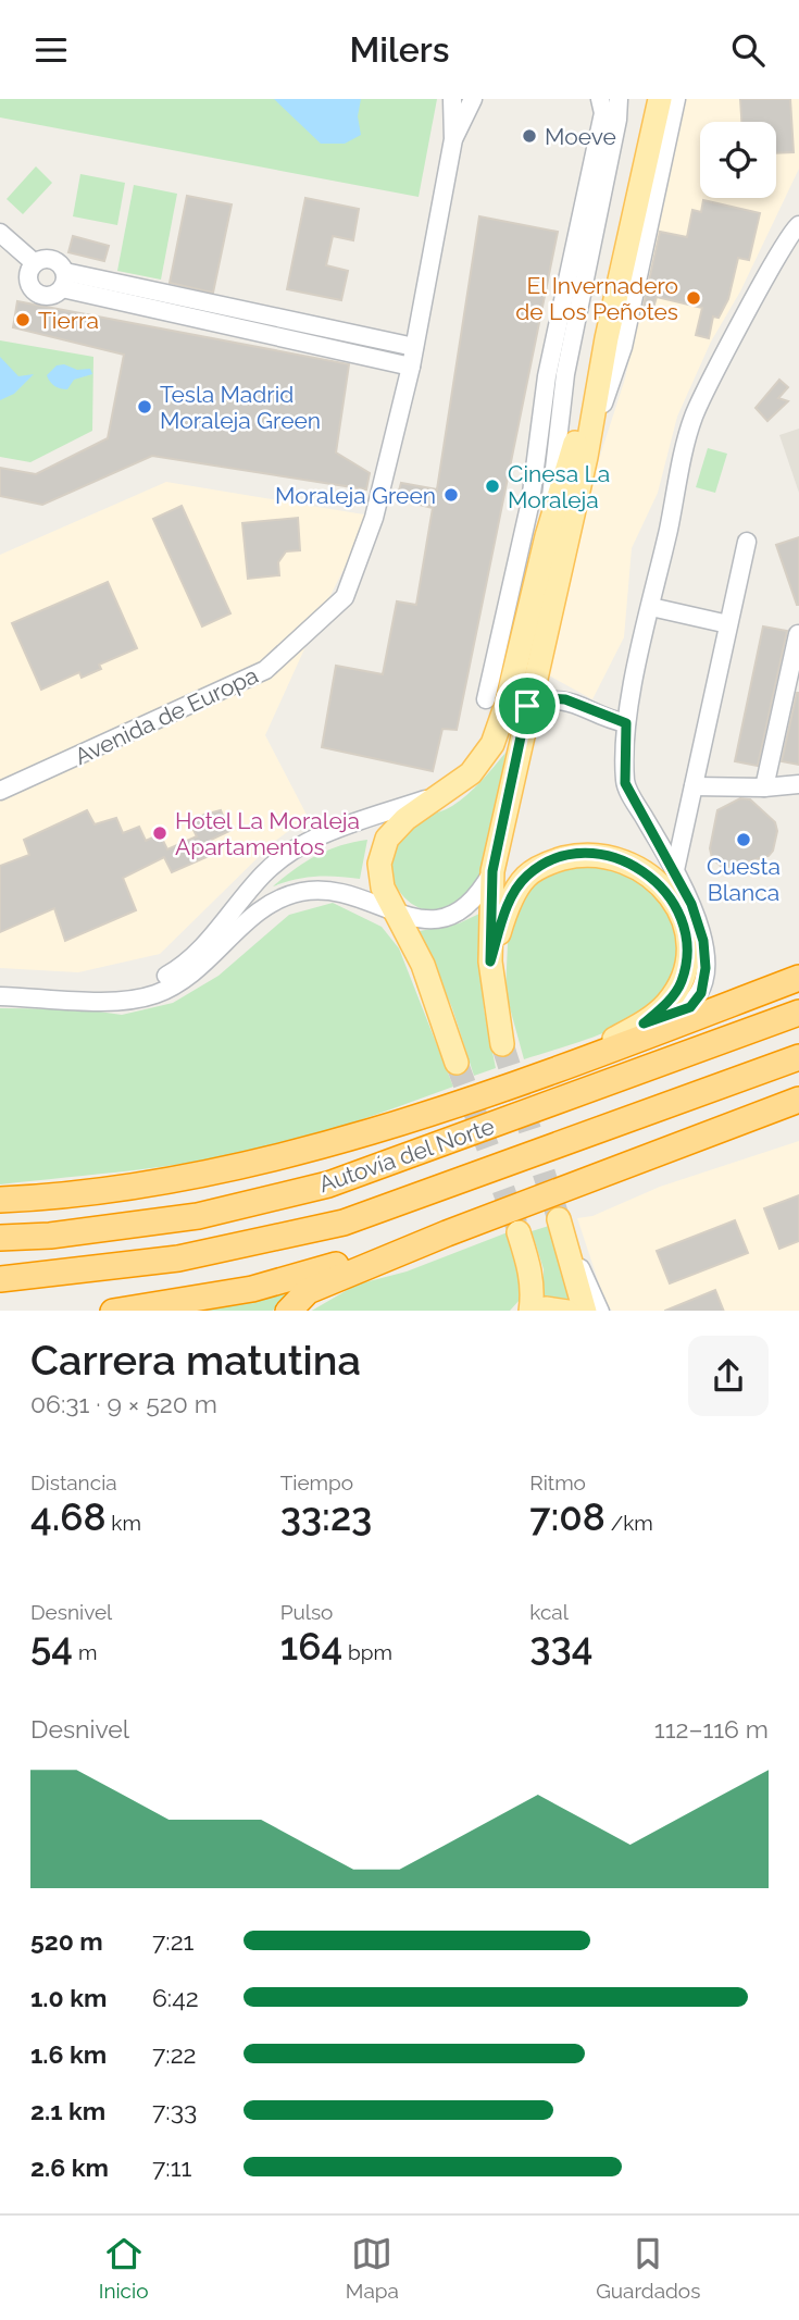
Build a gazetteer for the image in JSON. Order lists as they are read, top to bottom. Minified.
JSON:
{"streets":{"highway":["Autovía del Norte"],"street":["Avenida de Europa"]},"places":["Moeve","El Invernadero de Los Peñotes","Tierra","Tesla Madrid Moraleja Green","Cinesa La Moraleja","Moraleja Green","Hotel La Moraleja Apartamentos","Cuesta Blanca"],"page":{"header":"Milers","heading":["Carrera matutina","06:31 · 9 × 520 m"],"stats":[["Distancia","4.68 km"],["Tiempo","33:23"],["Ritmo","7:08 /km"],["Desnivel","54 m"],["Pulso","164 bpm"],["kcal","334"]],"chart":["Desnivel","112–116 m"],"list":[{"name":"520 m","note":"7:21"},{"name":"1.0 km","note":"6:42"},{"name":"1.6 km","note":"7:22"},{"name":"2.1 km","note":"7:33"},{"name":"2.6 km","note":"7:11"}],"tabs":["Inicio","Mapa","Guardados"]}}
